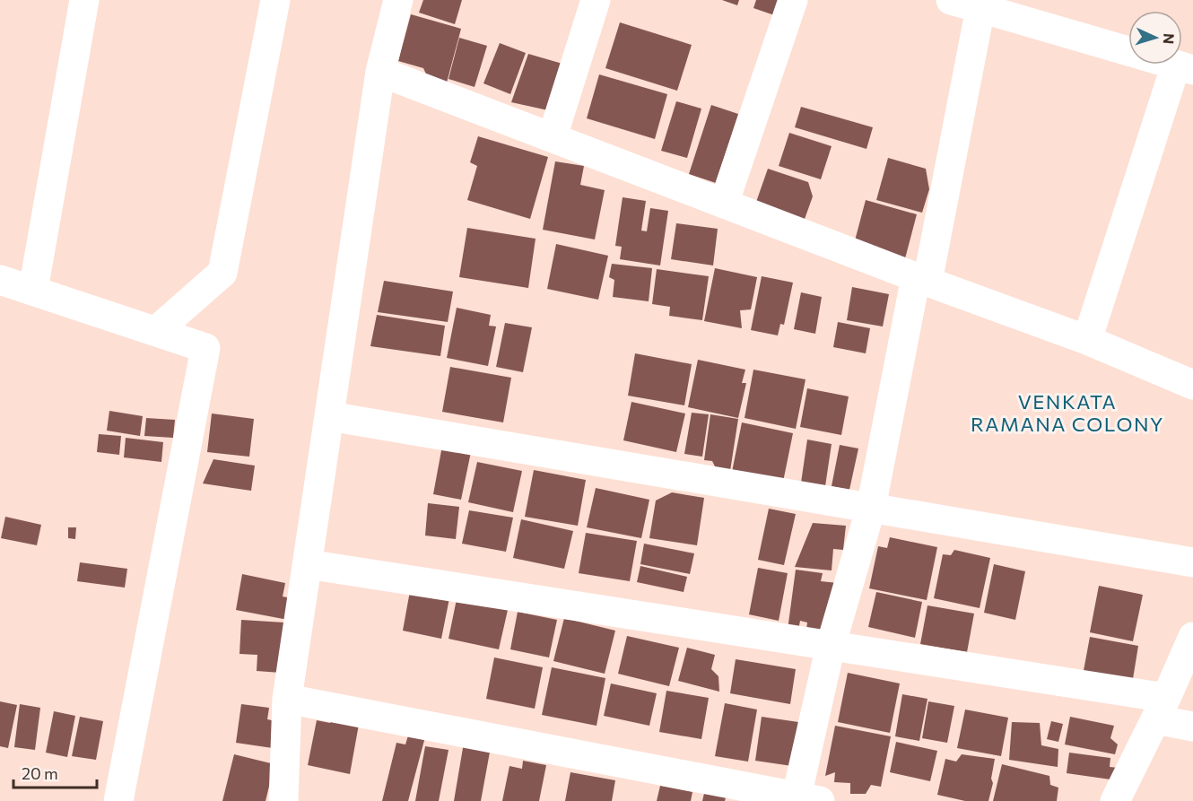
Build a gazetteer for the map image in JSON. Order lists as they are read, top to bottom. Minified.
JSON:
{"districts":["VENKATA RAMANA COLONY"],"scale_bar":"20 m","north":"right"}
